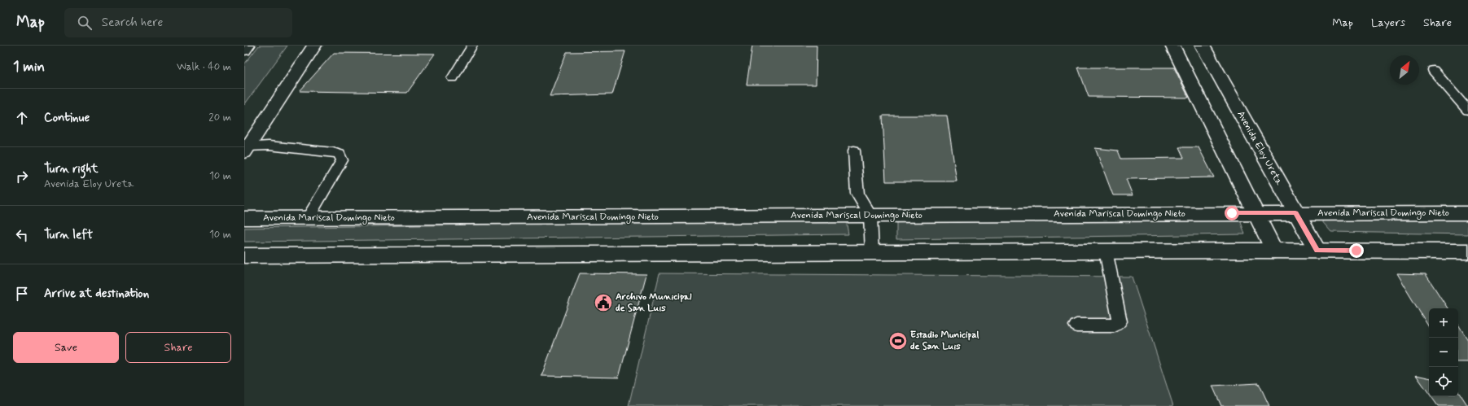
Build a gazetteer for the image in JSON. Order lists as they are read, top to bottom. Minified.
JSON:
{"streets":{"main road":["Avenida Eloy Ureta","Avenida Mariscal Domingo Nieto"]},"crossings":[["Avenida Eloy Ureta","Avenida Mariscal Domingo Nieto"]],"places":{"public building":["Archivo Municipal de San Luis"],"sports":["Estadio Municipal de San Luis"]},"north":"top right","page":{"header":"Map","search":"Search here","nav":["Map","Layers","Share"],"heading":["1 min","Walk · 40 m"],"list":[["Continue","20 m"],["Turn right","Avenida Eloy Ureta","10 m"],["Turn left","10 m"],"Arrive at destination"],"map_buttons":["+","−"],"buttons":["Save","Share"]}}
